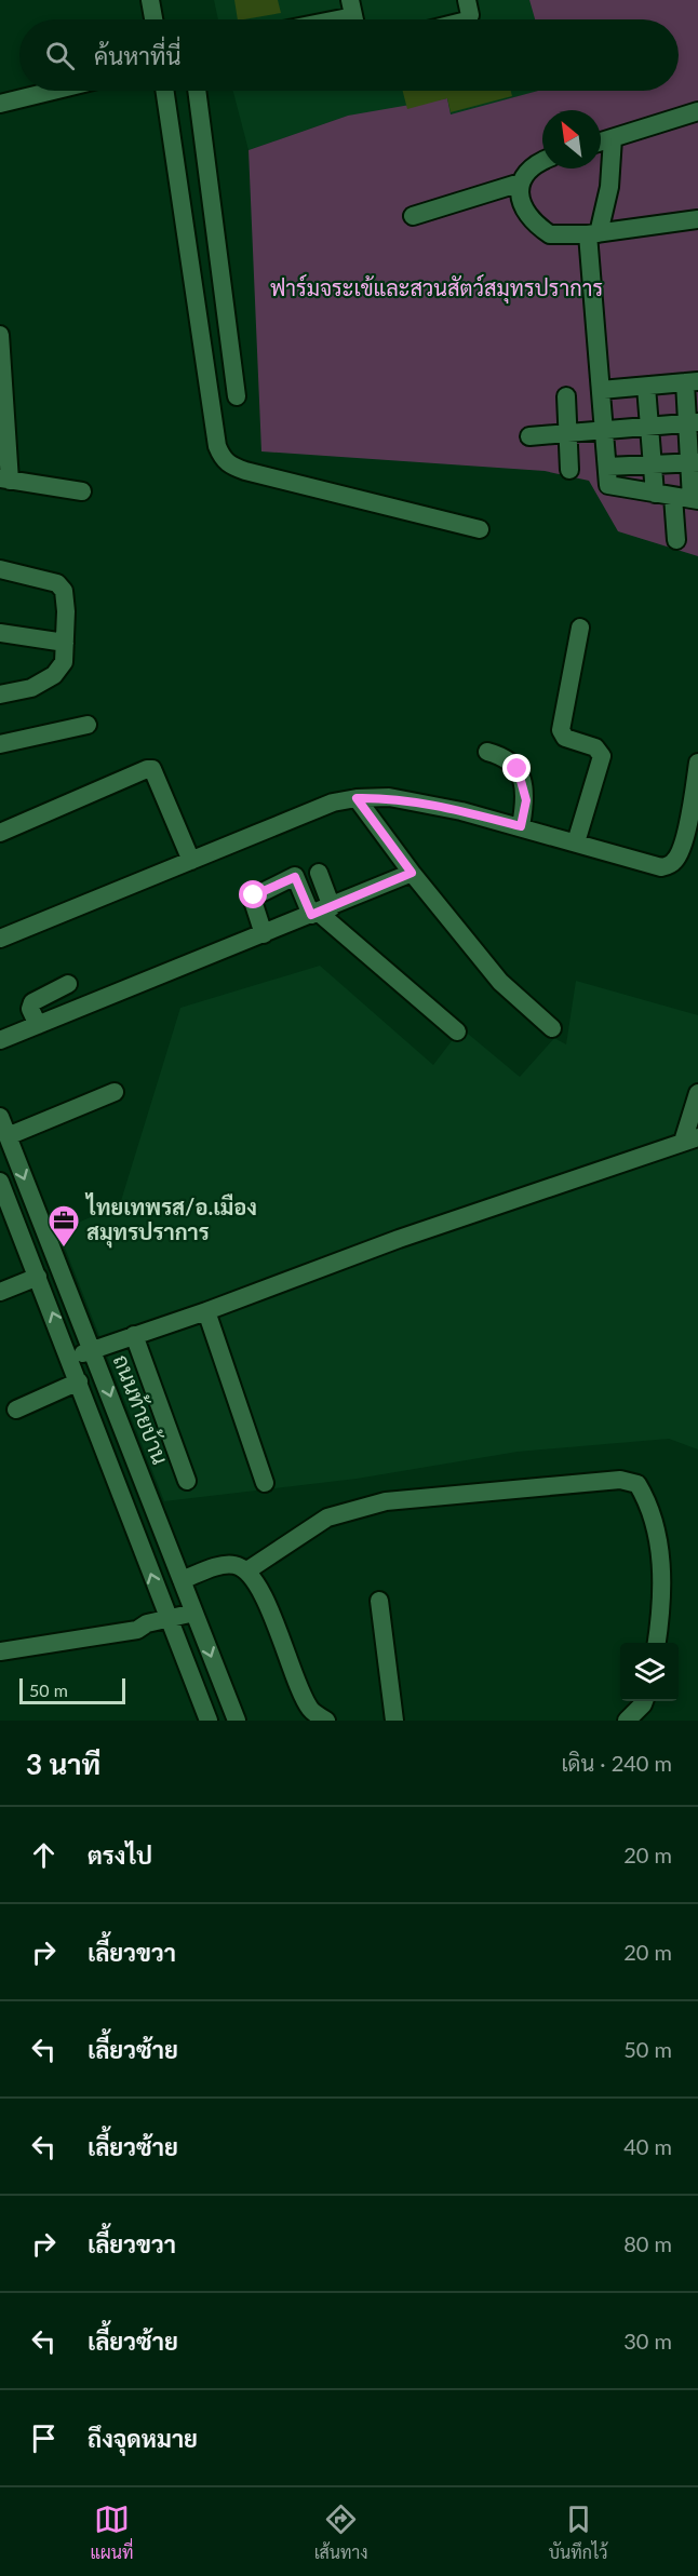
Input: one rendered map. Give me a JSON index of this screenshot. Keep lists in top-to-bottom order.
{
  "streets": {
    "street": ["ถนนท้ายบ้าน"]
  },
  "parks": ["ฟาร์มจระเข้และสวนสัตว์สมุทรปราการ"],
  "places": {
    "office": ["ไทยเทพรส/อ.เมือง สมุทรปราการ"]
  },
  "scale_bar": "50 m",
  "north": "top left",
  "page": {
    "search": "ค้นหาที่นี่",
    "scale": "50 m",
    "heading": ["3 นาที", "เดิน · 240 m"],
    "list": [
      ["ตรงไป", "20 m"],
      ["เลี้ยวขวา", "20 m"],
      ["เลี้ยวซ้าย", "50 m"],
      ["เลี้ยวซ้าย", "40 m"],
      ["เลี้ยวขวา", "80 m"],
      ["เลี้ยวซ้าย", "30 m"],
      "ถึงจุดหมาย"
    ],
    "nav": ["แผนที่", "เส้นทาง", "บันทึกไว้"]
  }
}
